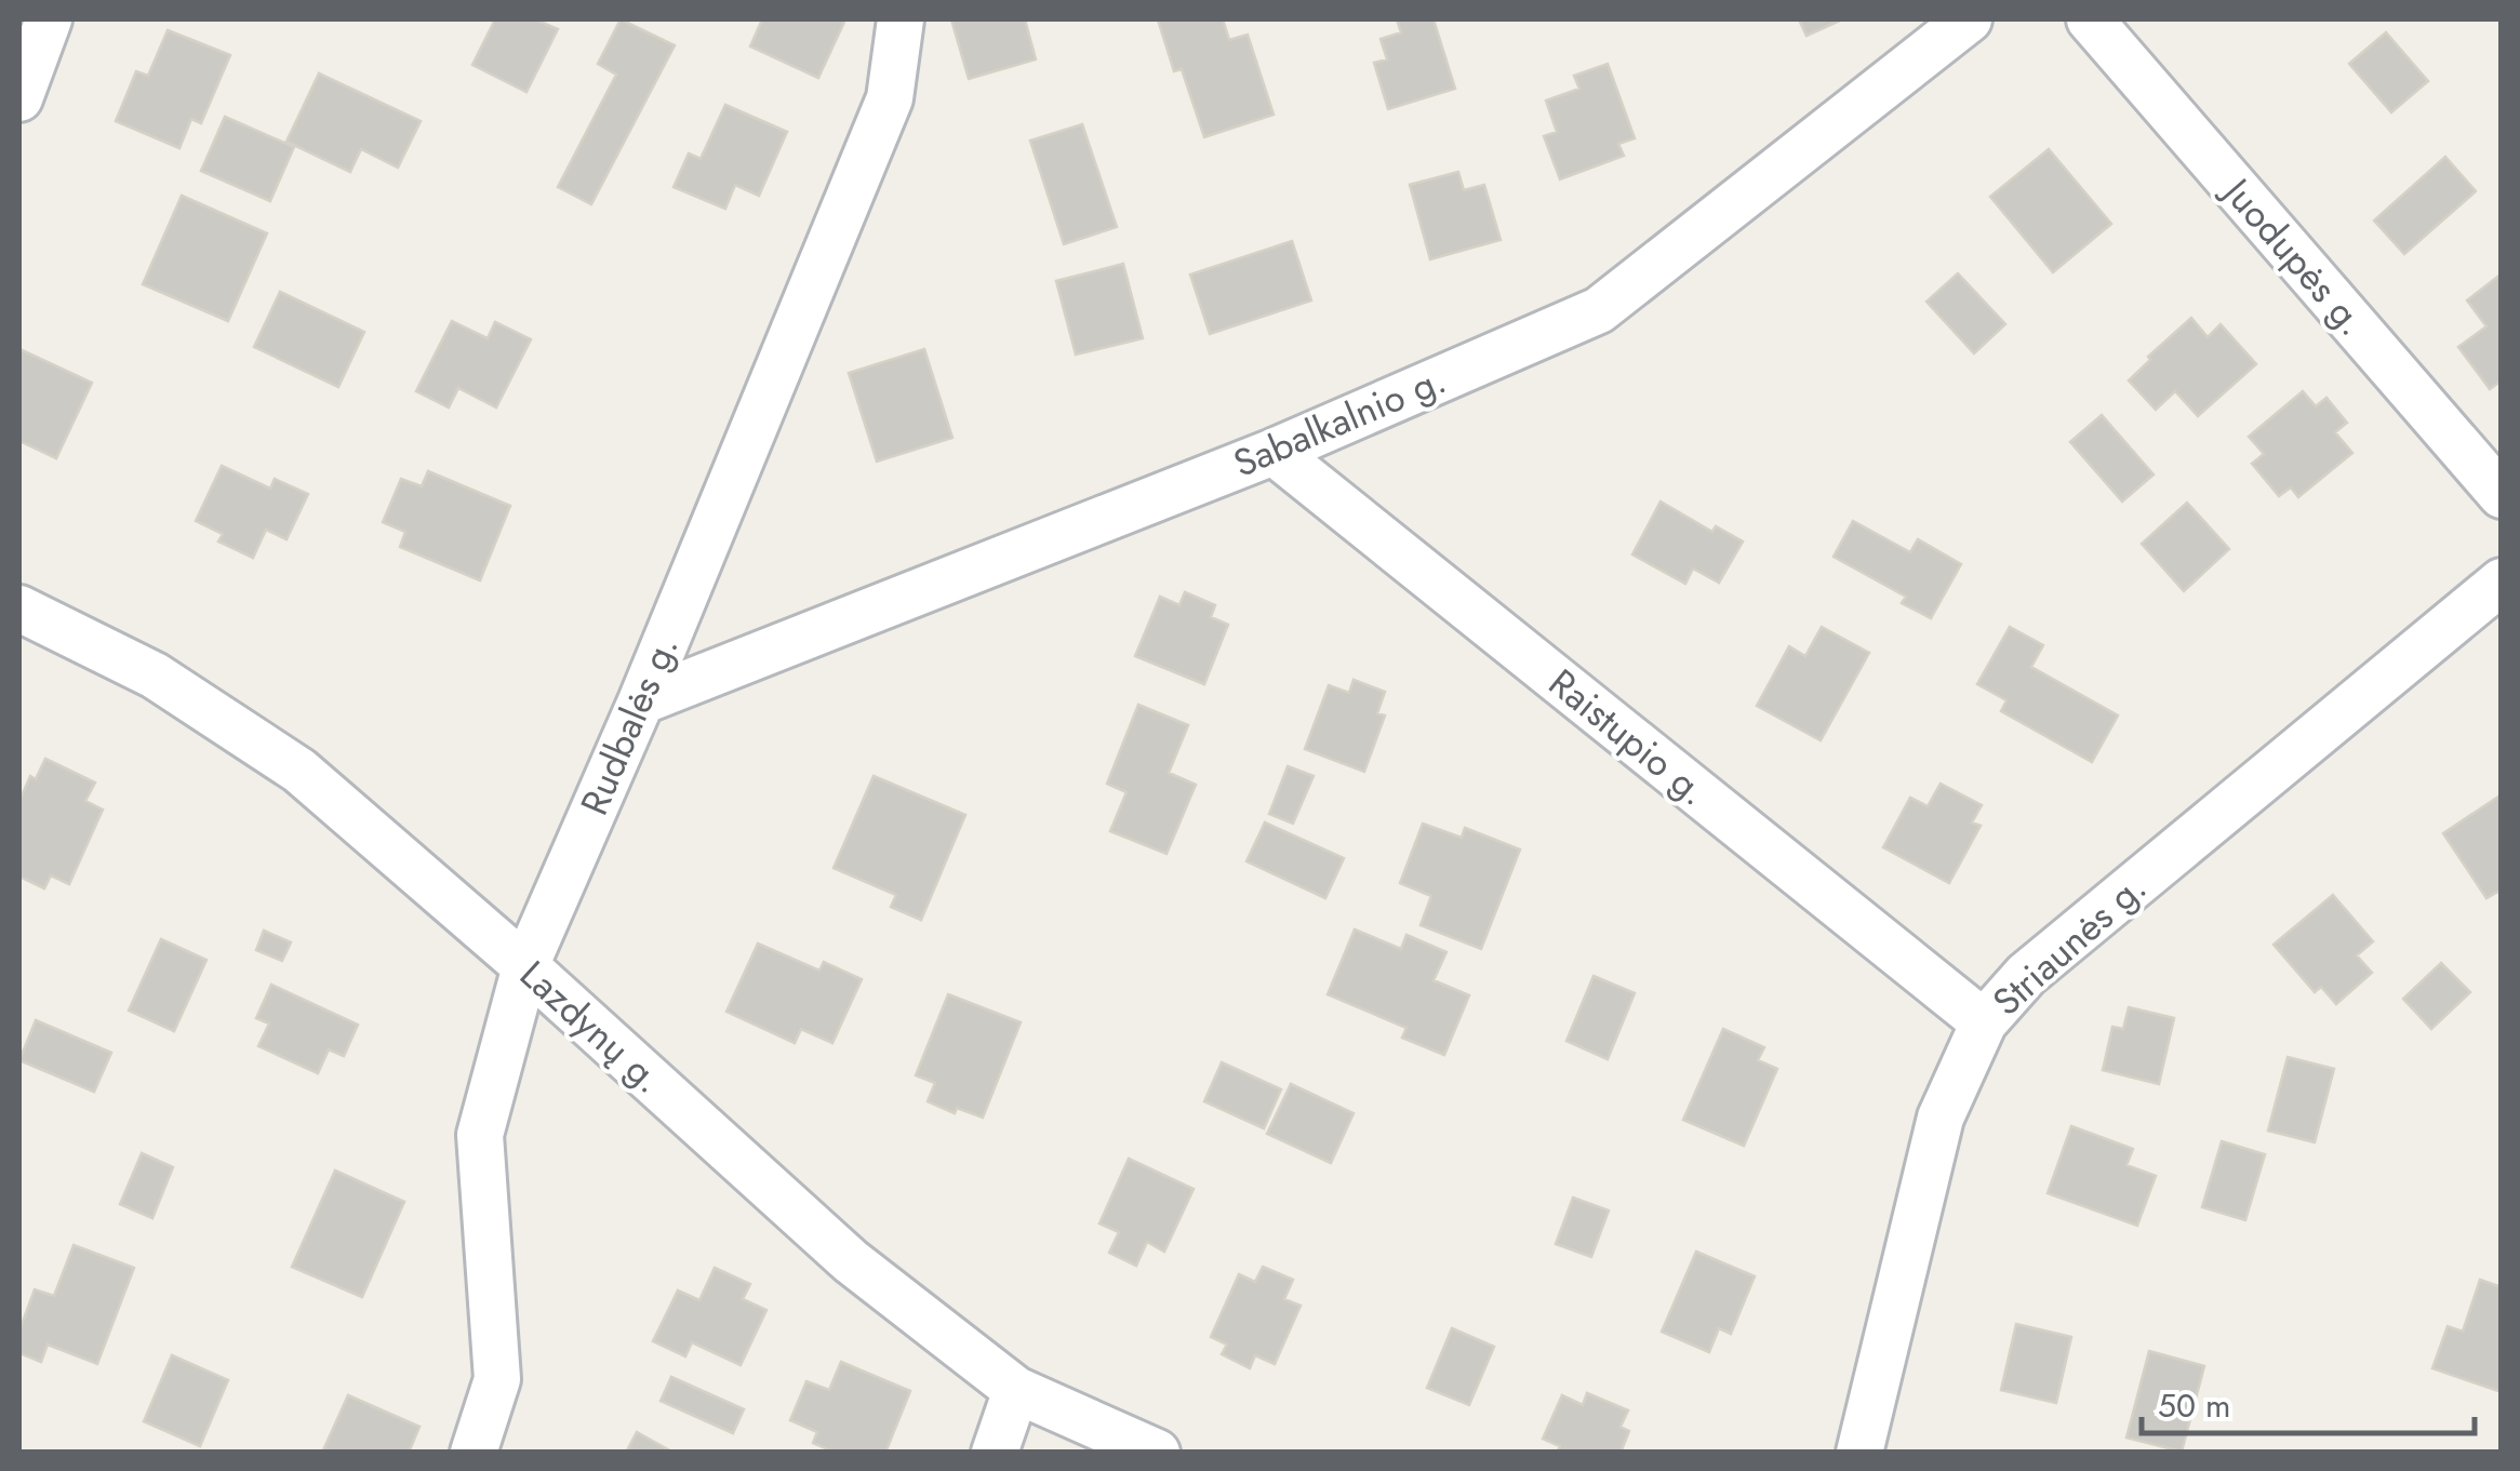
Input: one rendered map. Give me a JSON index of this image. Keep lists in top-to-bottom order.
{
  "streets": {
    "street": [
      "Juodupės g.",
      "Sabalkalnio g.",
      "Rudbalės g.",
      "Raistupio g.",
      "Striaunės g.",
      "Lazdynų g."
    ]
  },
  "crossings": [
    ["Sabalkalnio g.", "Rudbalės g."],
    ["Sabalkalnio g.", "Raistupio g."],
    ["Rudbalės g.", "Lazdynų g."],
    ["Raistupio g.", "Striaunės g."]
  ],
  "scale_bar": "50 m"
}
